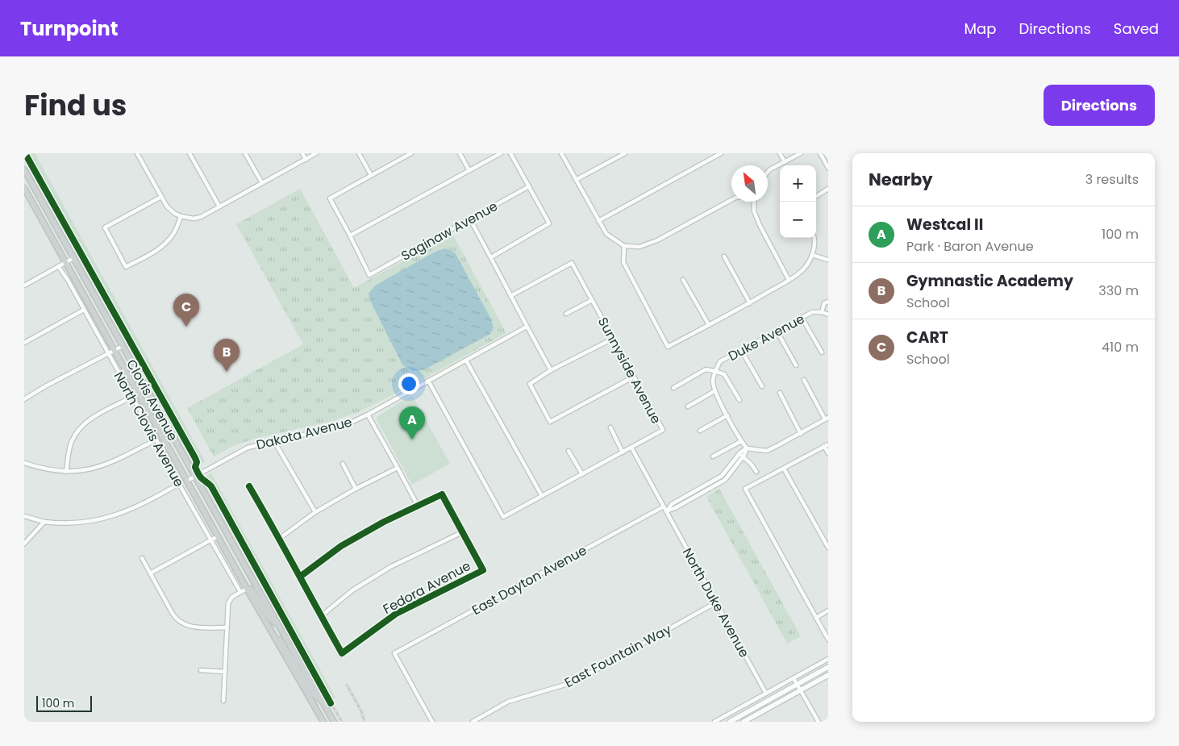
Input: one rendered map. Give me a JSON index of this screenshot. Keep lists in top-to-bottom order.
{
  "streets": {
    "main road": ["Clovis Avenue"],
    "street": [
      "Saginaw Avenue",
      "Duke Avenue",
      "Sunnyside Avenue",
      "North Clovis Avenue",
      "Dakota Avenue",
      "East Dayton Avenue",
      "Fedora Avenue",
      "North Duke Avenue",
      "East Fountain Way"
    ]
  },
  "crossings": [
    ["Clovis Avenue", "Dakota Avenue"],
    ["East Dayton Avenue", "North Duke Avenue"],
    ["North Duke Avenue", "East Fountain Way"]
  ],
  "scale_bar": "100 m",
  "north": "top left",
  "page": {
    "header": "Turnpoint",
    "nav": ["Map", "Directions", "Saved"],
    "title": "Find us",
    "buttons": "Directions",
    "heading": ["Nearby", "3 results"],
    "map_buttons": ["+", "−"],
    "list": [
      {
        "mark": "A",
        "name": "Westcal II",
        "note": "Park · Baron Avenue",
        "value": "100 m"
      },
      {
        "mark": "B",
        "name": "Gymnastic Academy",
        "note": "School",
        "value": "330 m"
      },
      {
        "mark": "C",
        "name": "CART",
        "note": "School",
        "value": "410 m"
      }
    ],
    "pins": ["C", "B", "A"],
    "scale": "100 m"
  }
}
